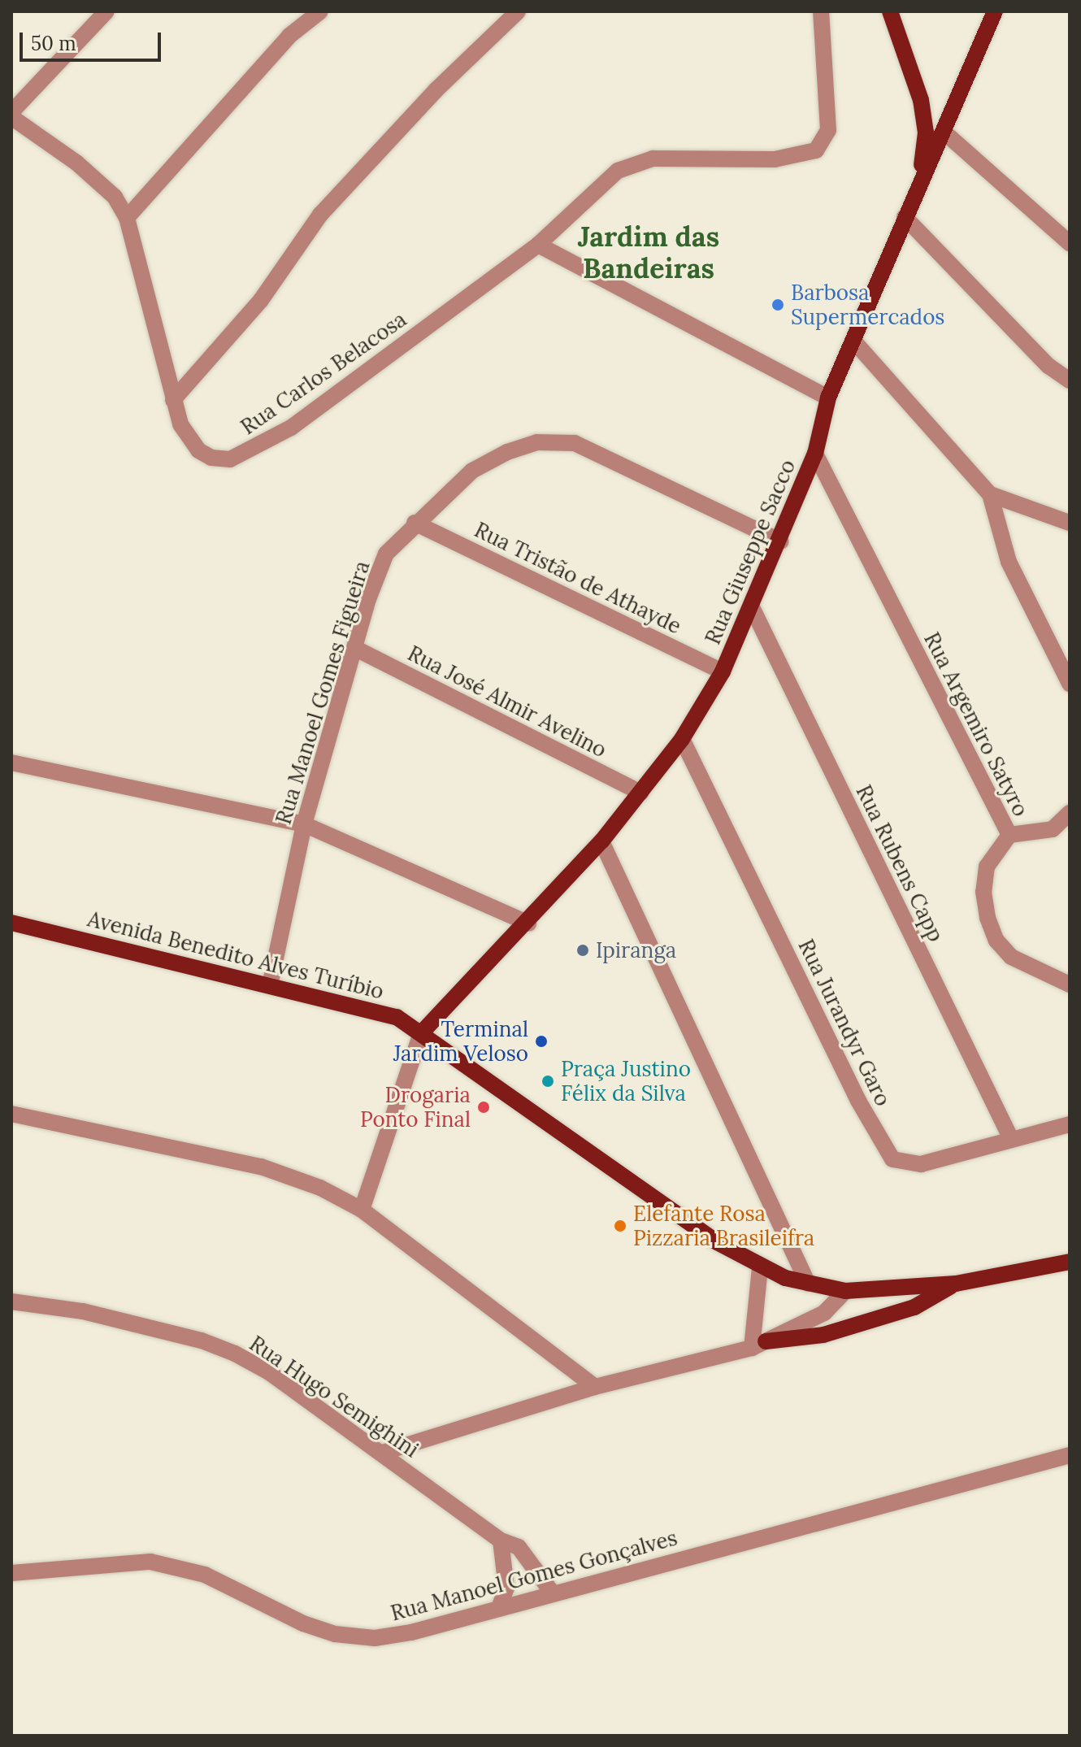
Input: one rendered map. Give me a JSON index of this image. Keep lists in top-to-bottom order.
{
  "streets": {
    "main road": ["Rua Giuseppe Sacco", "Avenida Benedito Alves Turíbio"],
    "street": [
      "Rua Carlos Belacosa",
      "Rua Tristão de Athayde",
      "Rua Manoel Gomes Figueira",
      "Rua José Almir Avelino",
      "Rua Argemiro Satyro",
      "Rua Rubens Capp",
      "Rua Jurandyr Garo",
      "Rua Hugo Semighini",
      "Rua Manoel Gomes Gonçalves"
    ]
  },
  "crossings": [
    ["Rua Giuseppe Sacco", "Rua Tristão de Athayde"],
    ["Rua Giuseppe Sacco", "Rua Manoel Gomes Figueira"],
    ["Rua Giuseppe Sacco", "Rua José Almir Avelino"],
    ["Rua Giuseppe Sacco", "Rua Argemiro Satyro"],
    ["Rua Giuseppe Sacco", "Rua Rubens Capp"],
    ["Rua Giuseppe Sacco", "Avenida Benedito Alves Turíbio"],
    ["Rua Giuseppe Sacco", "Rua Jurandyr Garo"],
    ["Rua Tristão de Athayde", "Rua Manoel Gomes Figueira"],
    ["Rua Manoel Gomes Figueira", "Rua José Almir Avelino"],
    ["Rua Manoel Gomes Figueira", "Avenida Benedito Alves Turíbio"],
    ["Rua Rubens Capp", "Rua Jurandyr Garo"],
    ["Rua Hugo Semighini", "Rua Manoel Gomes Gonçalves"]
  ],
  "districts": ["Jardim das Bandeiras"],
  "places": [
    "Barbosa Supermercados",
    "Ipiranga",
    "Terminal Jardim Veloso",
    "Praça Justino Félix da Silva",
    "Drogaria Ponto Final",
    "Elefante Rosa Pizzaria Brasileifra"
  ],
  "scale_bar": "50 m"
}
